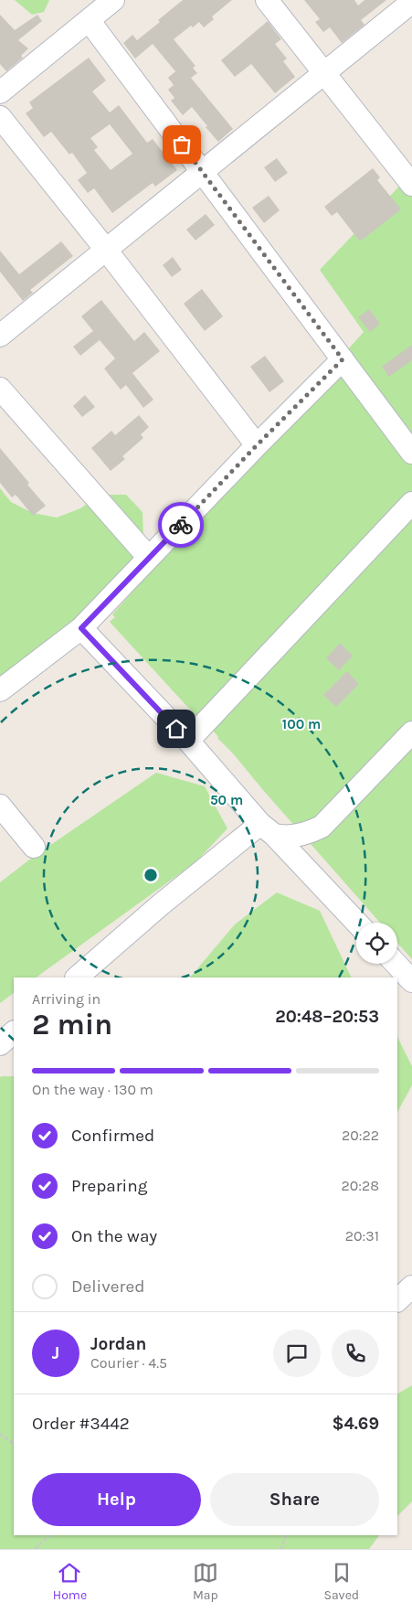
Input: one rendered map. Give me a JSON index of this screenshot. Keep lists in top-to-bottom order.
{
  "page": {
    "heading": ["2 min", "Arriving in", "20:48–20:53"],
    "panel": [
      "Jordan",
      "Courier · 4.5",
      "Order #3442",
      "$4.69"
    ],
    "bar": "On the way · 130 m",
    "list": [
      ["Confirmed", "20:22"],
      ["Preparing", "20:28"],
      ["On the way", "20:31"],
      "Delivered"
    ],
    "round": "J",
    "buttons": ["Help", "Share"],
    "tabs": ["Home", "Map", "Saved"]
  },
  "rings": ["100 m", "50 m"]
}
